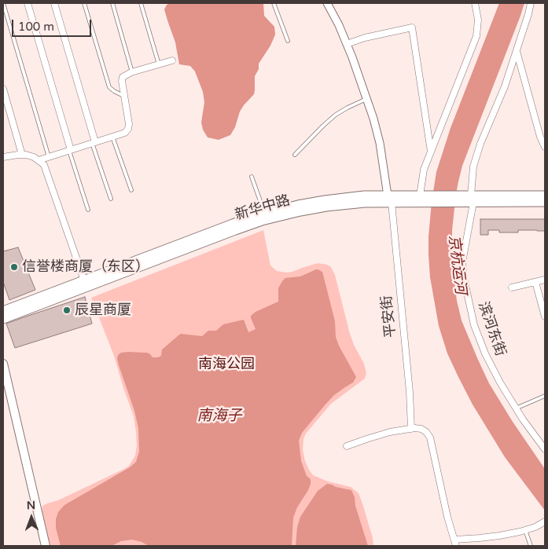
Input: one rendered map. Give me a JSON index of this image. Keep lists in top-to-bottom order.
{
  "streets": {
    "main road": ["新华中路"],
    "street": ["平安街", "滨河东街"]
  },
  "crossings": [
    ["新华中路", "平安街"],
    ["新华中路", "滨河东街"]
  ],
  "water": ["京杭运河", "南海子"],
  "parks": ["南海公园"],
  "places": ["信誉楼商厦（东区）", "辰星商厦"],
  "scale_bar": "100 m",
  "north": "top"
}
